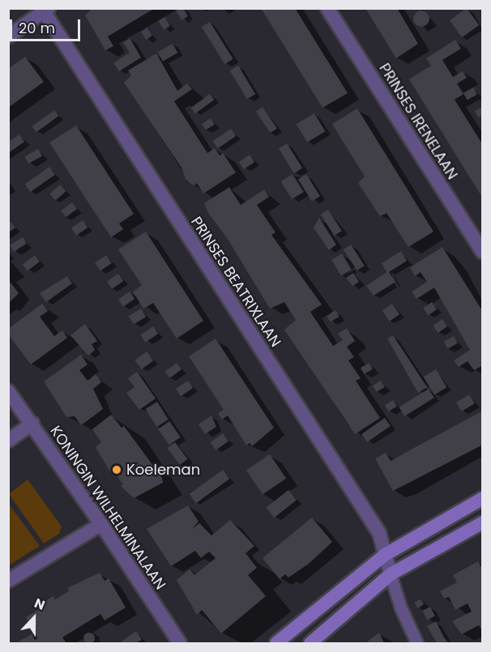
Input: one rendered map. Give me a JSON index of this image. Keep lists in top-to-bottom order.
{
  "streets": {
    "street": ["PRINSES IRENELAAN", "PRINSES BEATRIXLAAN", "KONINGIN WILHELMINALAAN"]
  },
  "places": ["Koeleman"],
  "scale_bar": "20 m",
  "north": "top"
}
